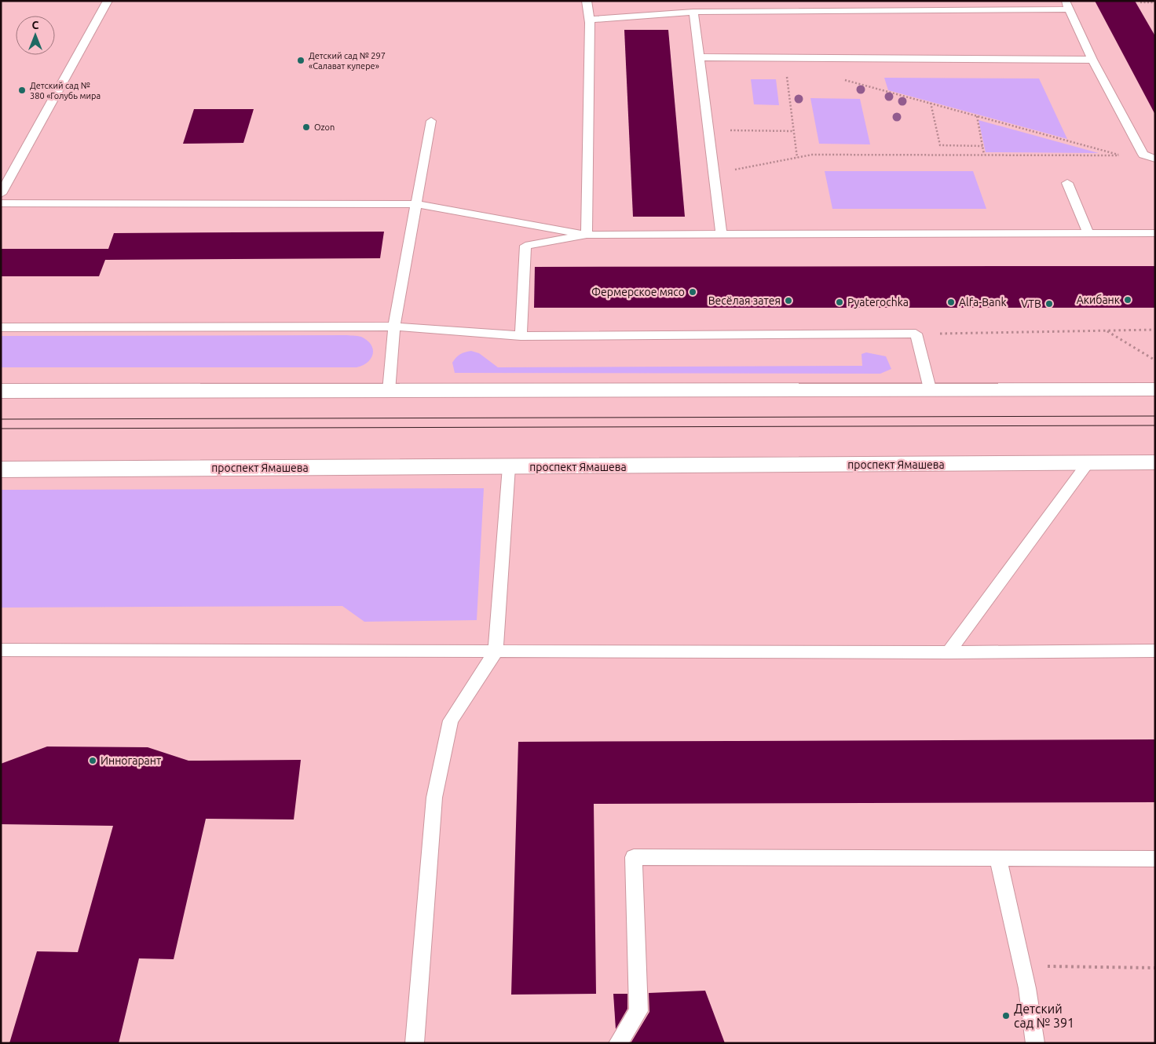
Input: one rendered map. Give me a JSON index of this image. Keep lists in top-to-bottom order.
{
  "streets": {
    "main road": ["проспект Ямашева"]
  },
  "places": [
    "Детский сад № 297 «Салават купере»",
    "Детский сад № 380 «Голубь мира",
    "Ozon",
    "Фермерское мясо",
    "Акибанк",
    "Весёлая затея",
    "Pyaterochka",
    "Alfa-Bank",
    "VTB",
    "Инногарант",
    "Детский сад № 391"
  ],
  "north": "top"
}
